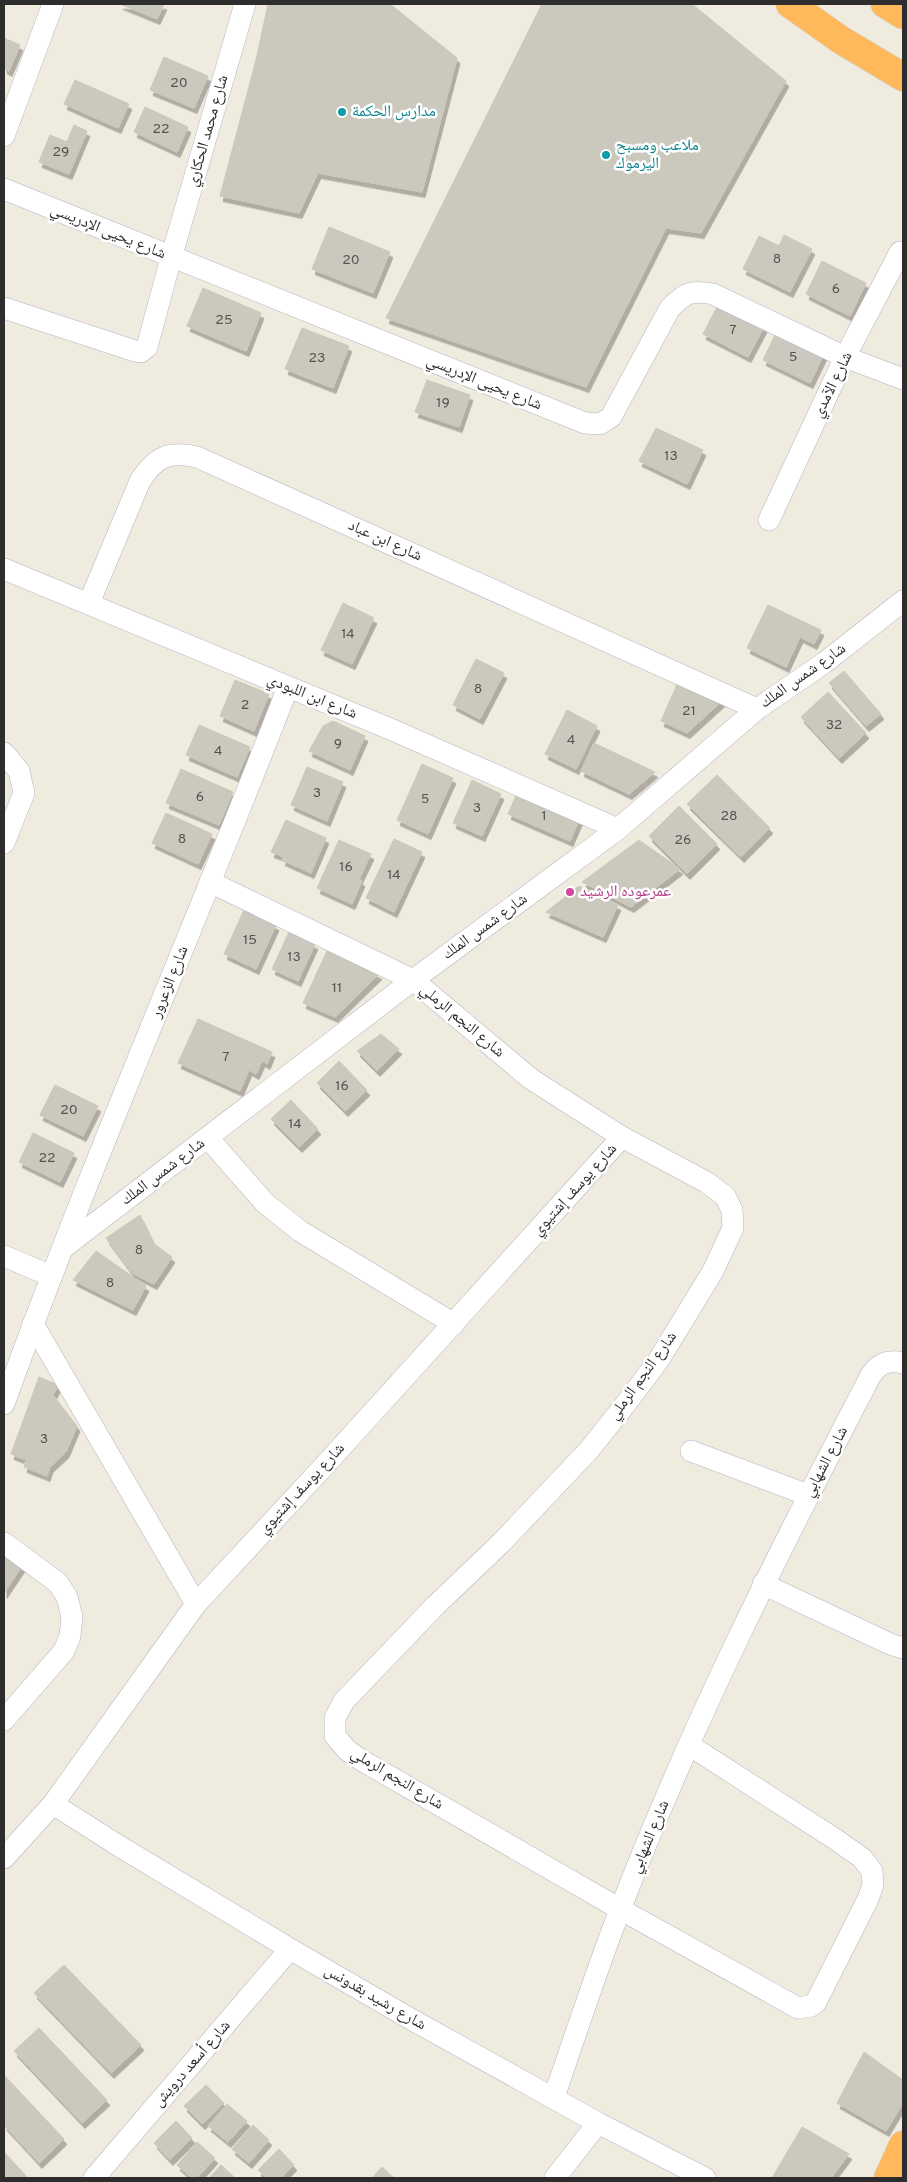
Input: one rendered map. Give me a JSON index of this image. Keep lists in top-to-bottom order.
{
  "streets": {
    "street": [
      "شارع محمد الحكاري",
      "شارع يحيى الإدريسي",
      "شارع الآمدي",
      "شارع ابن عباد",
      "شارع شمس الملك",
      "شارع ابن اللبودي",
      "شارع الزعرور",
      "شارع النجم الرملي",
      "شارع يوسف إشتيوي",
      "شارع الشهابي",
      "شارع رشيد بقدونس",
      "شارع أسعد درويش"
    ]
  },
  "crossings": [
    ["شارع محمد الحكاري", "شارع يحيى الإدريسي"],
    ["شارع يحيى الإدريسي", "شارع الآمدي"],
    ["شارع ابن عباد", "شارع شمس الملك"],
    ["شارع ابن عباد", "شارع ابن اللبودي"],
    ["شارع شمس الملك", "شارع ابن اللبودي"],
    ["شارع شمس الملك", "شارع الزعرور"],
    ["شارع شمس الملك", "شارع النجم الرملي"],
    ["شارع ابن اللبودي", "شارع الزعرور"],
    ["شارع الزعرور", "شارع النجم الرملي"],
    ["شارع النجم الرملي", "شارع يوسف إشتيوي"],
    ["شارع النجم الرملي", "شارع الشهابي"],
    ["شارع يوسف إشتيوي", "شارع رشيد بقدونس"],
    ["شارع الشهابي", "شارع رشيد بقدونس"],
    ["شارع رشيد بقدونس", "شارع أسعد درويش"]
  ],
  "places": ["مدارس الحكمة", "ملاعب ومسبح اليرموك", "عمرعوده الرشيد"],
  "house_numbers": [
    "20",
    "22",
    "29",
    "8",
    "20",
    "6",
    "25",
    "7",
    "5",
    "23",
    "19",
    "13",
    "14",
    "8",
    "2",
    "21",
    "32",
    "4",
    "9",
    "4",
    "3",
    "6",
    "5",
    "3",
    "1",
    "28",
    "8",
    "26",
    "16",
    "14",
    "15",
    "13",
    "11",
    "7",
    "16",
    "20",
    "14",
    "22",
    "8",
    "8",
    "3"
  ]
}
